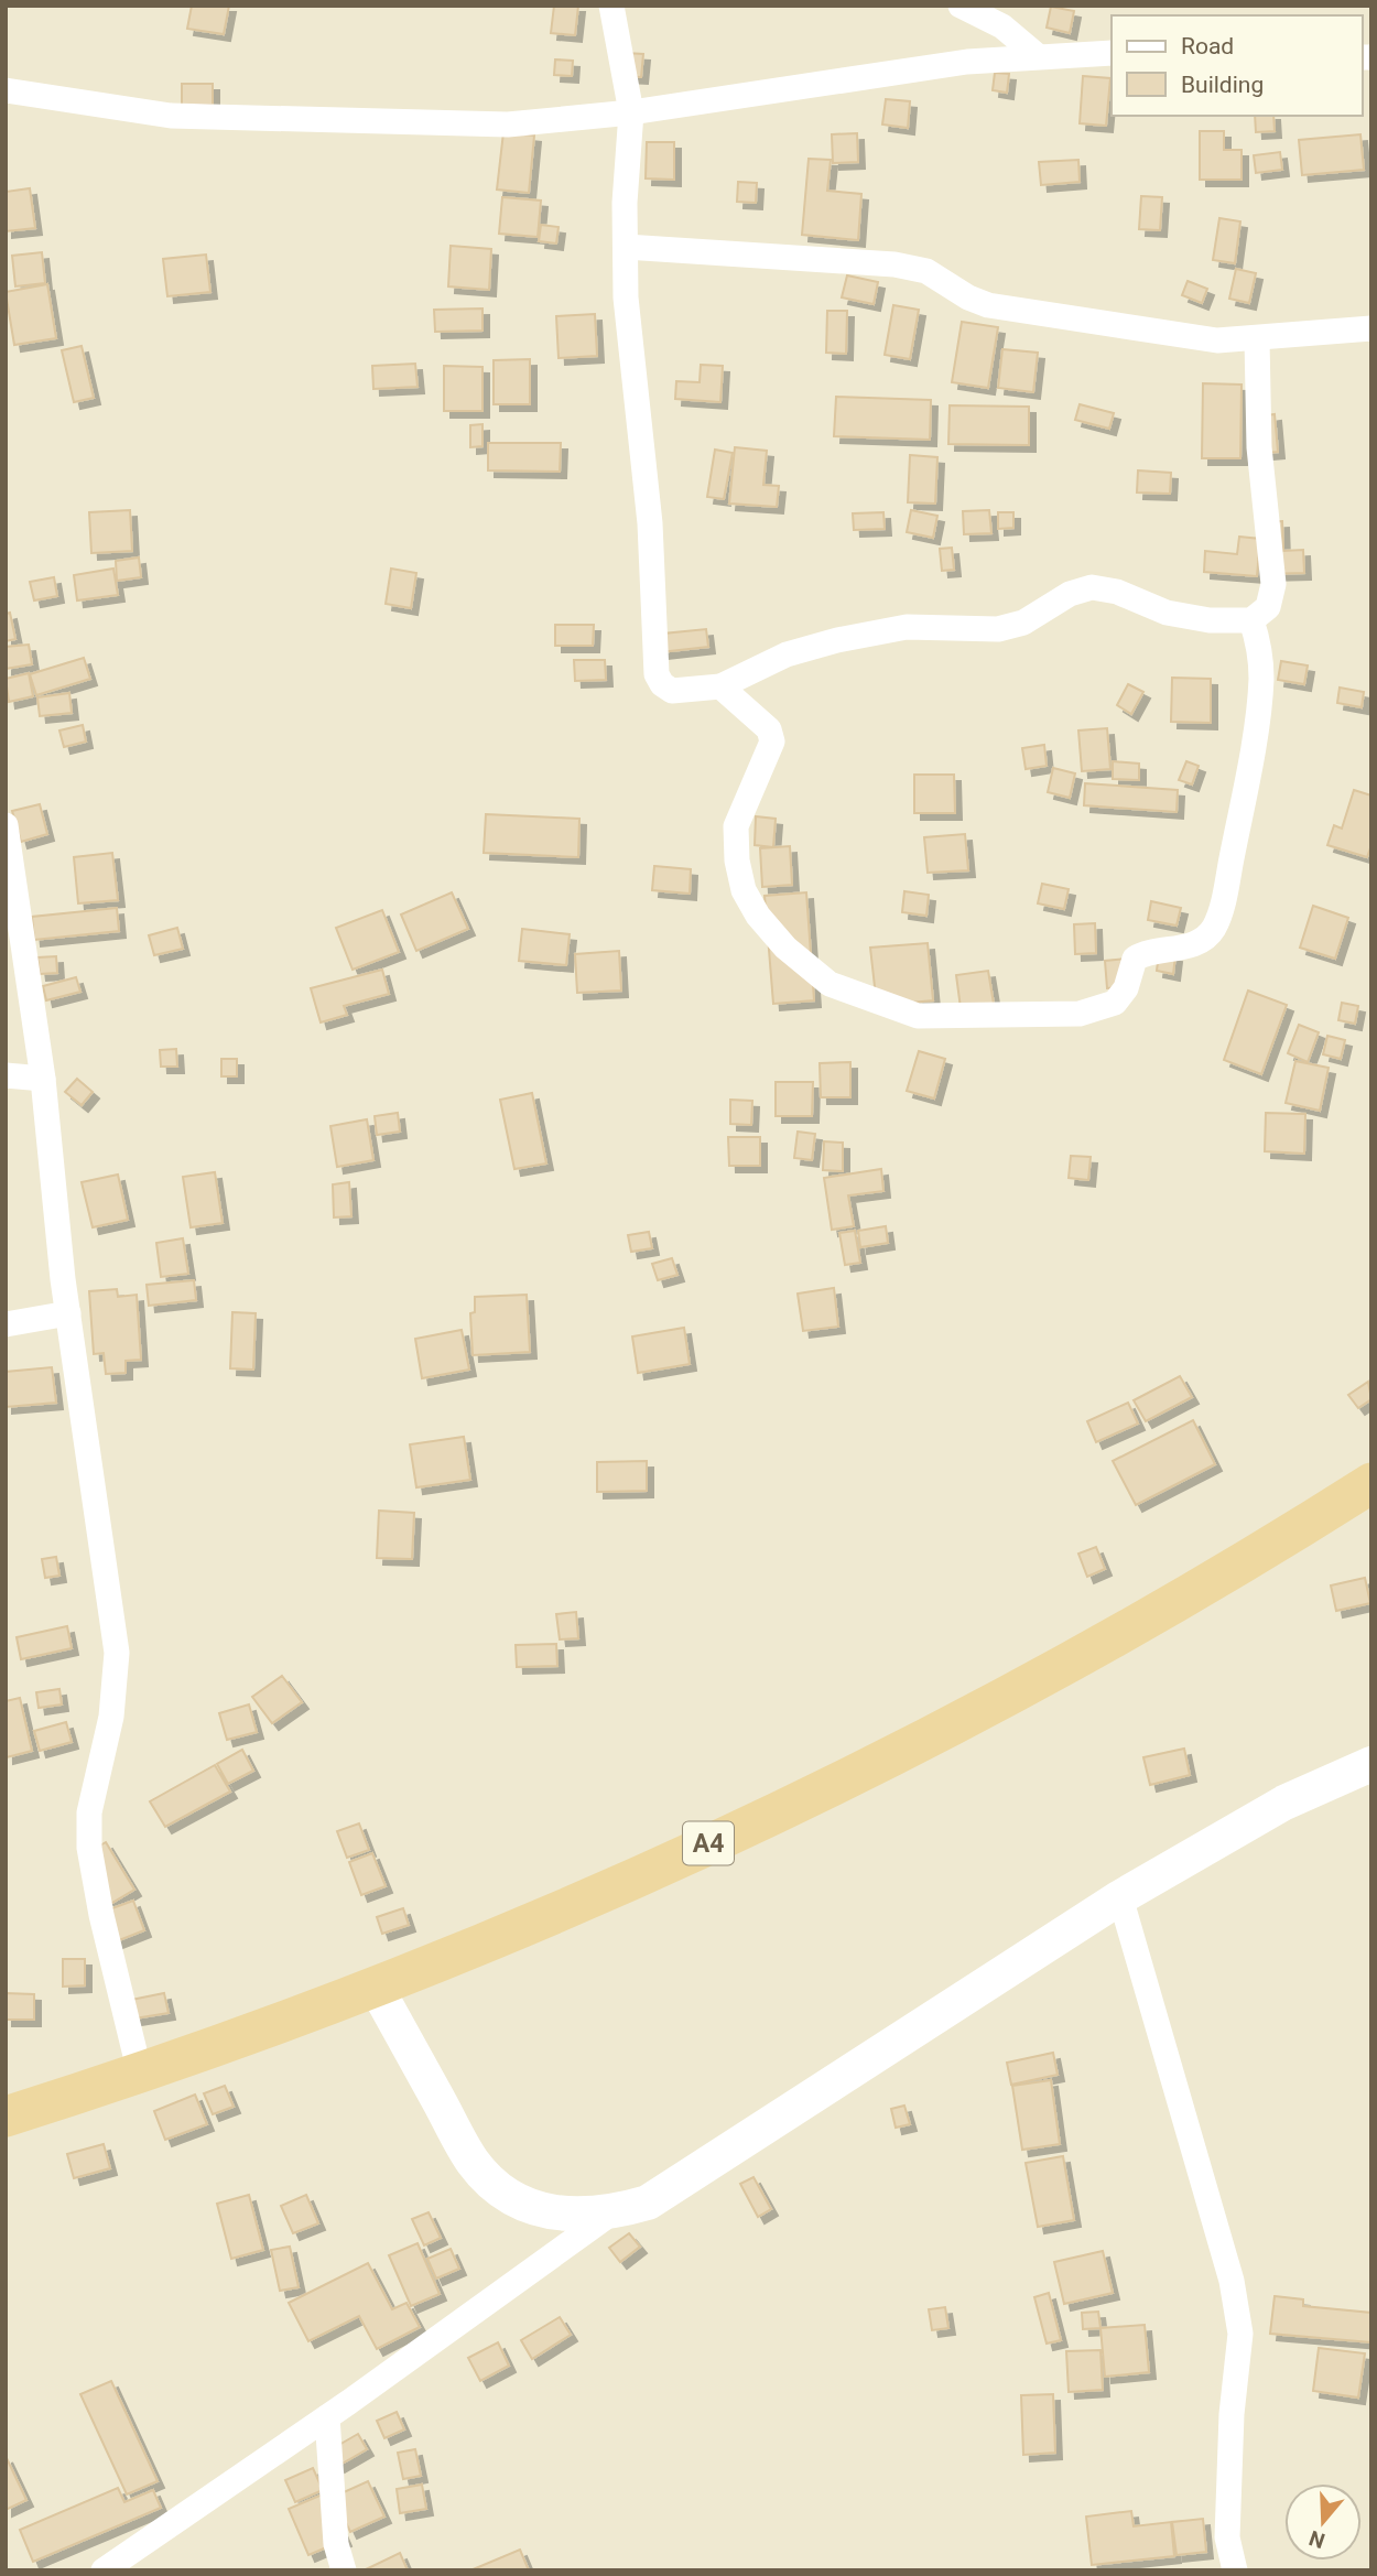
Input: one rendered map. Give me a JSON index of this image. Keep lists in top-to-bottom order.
{
  "streets": {
    "highway": ["A4"]
  },
  "legend": ["Road", "Building"],
  "north": "bottom"
}
